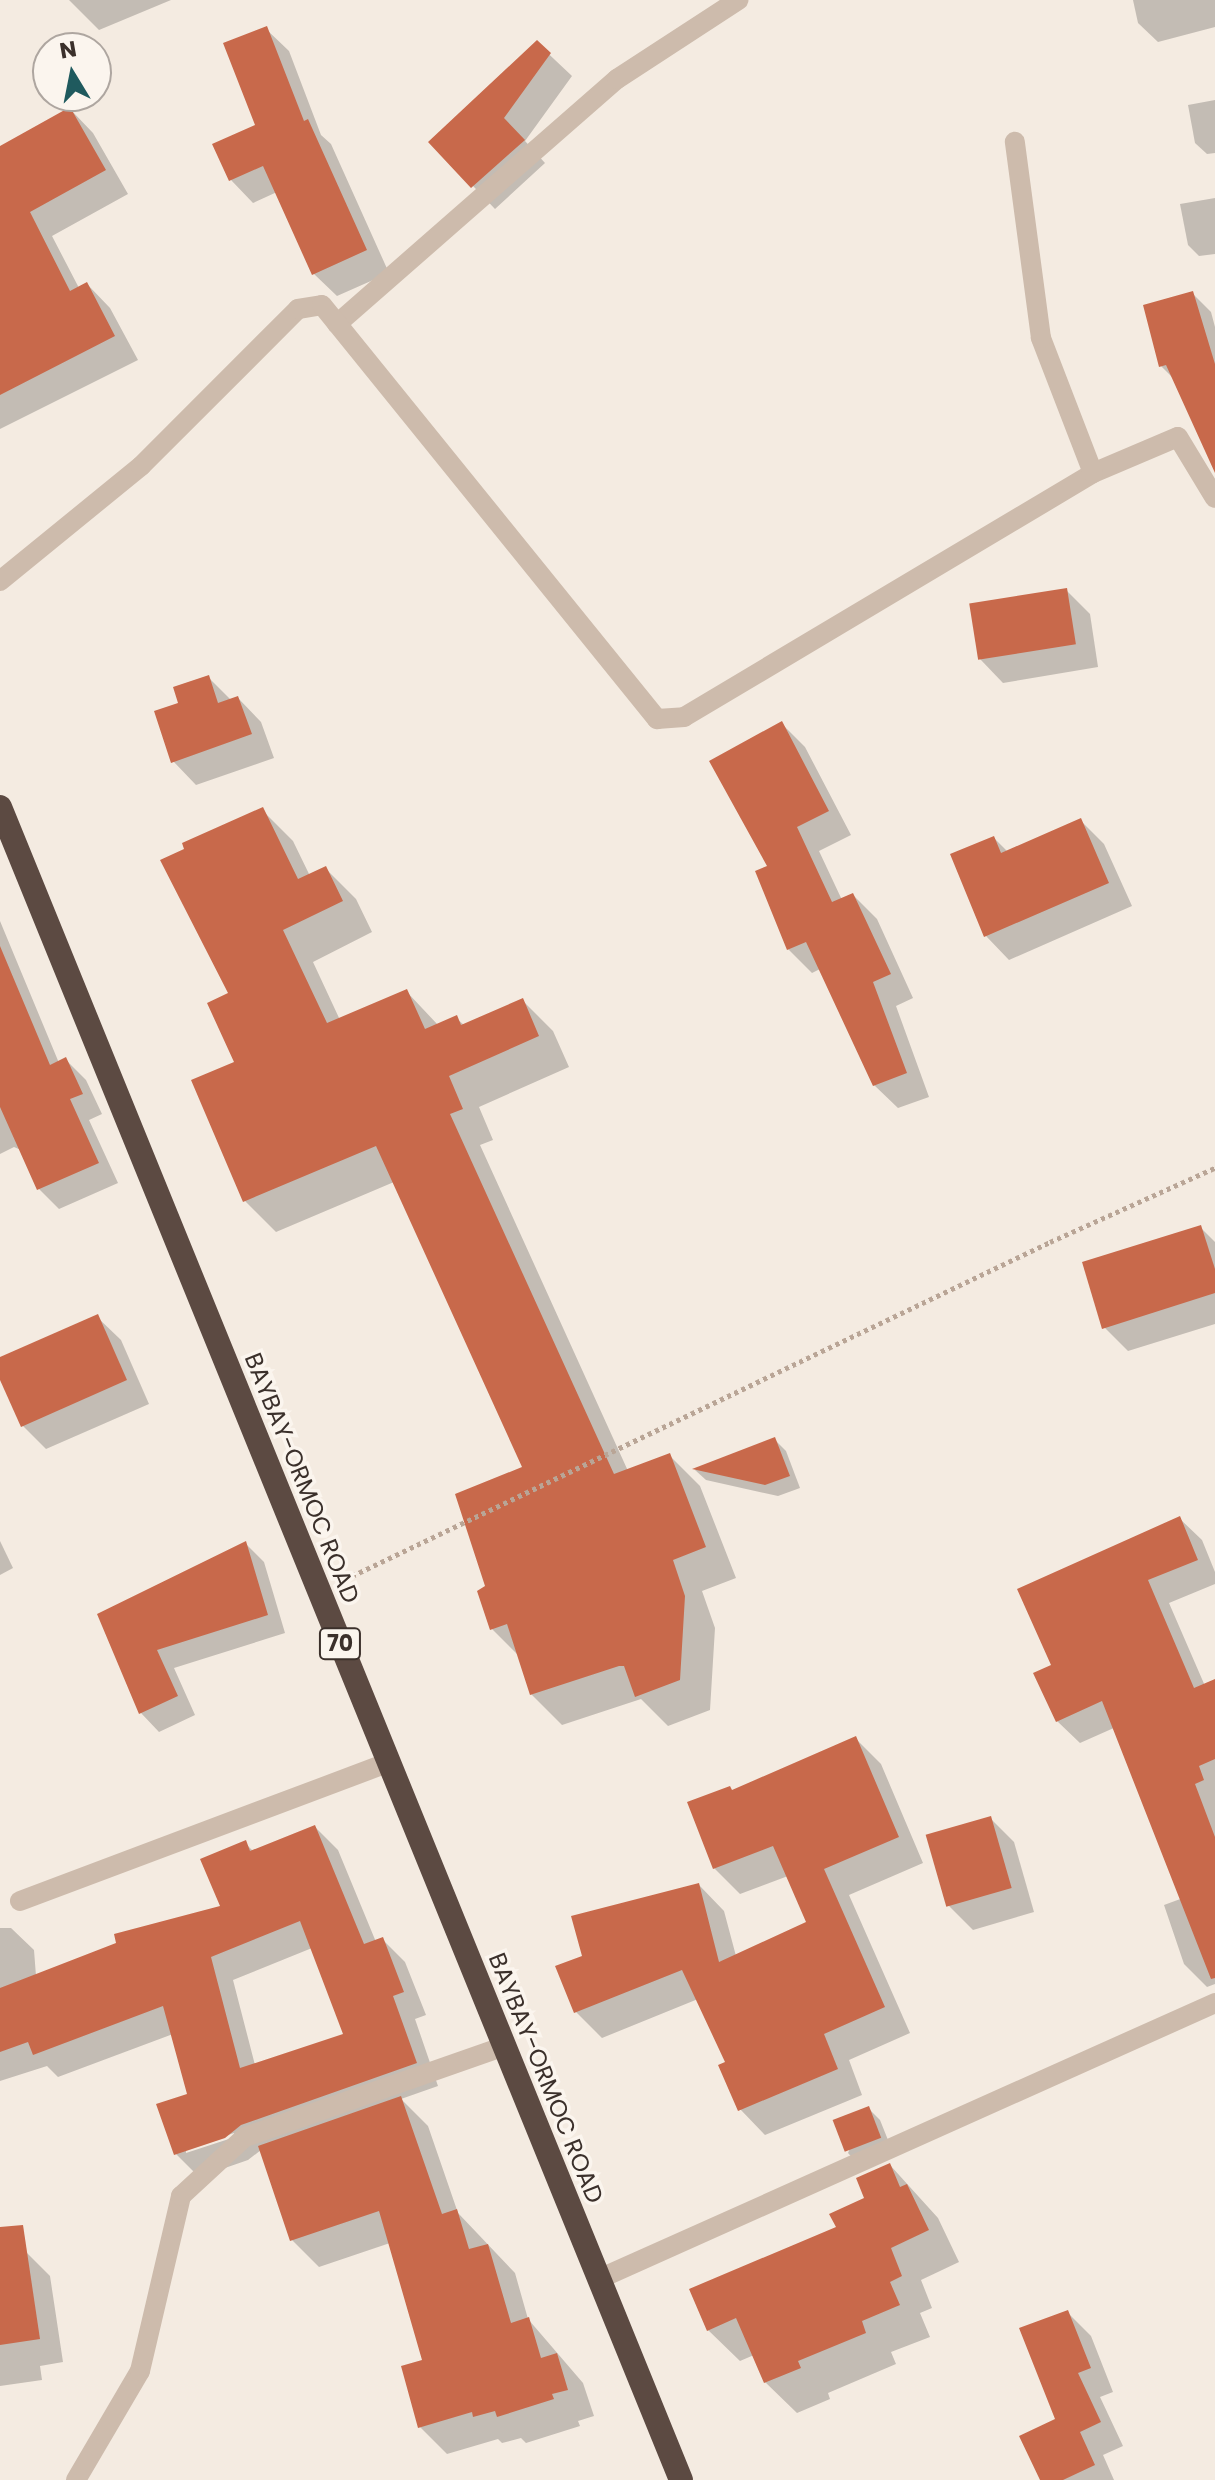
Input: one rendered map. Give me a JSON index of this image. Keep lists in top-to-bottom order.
{
  "streets": {
    "highway": ["BAYBAY-ORMOC ROAD", "70"]
  },
  "north": "top"
}
